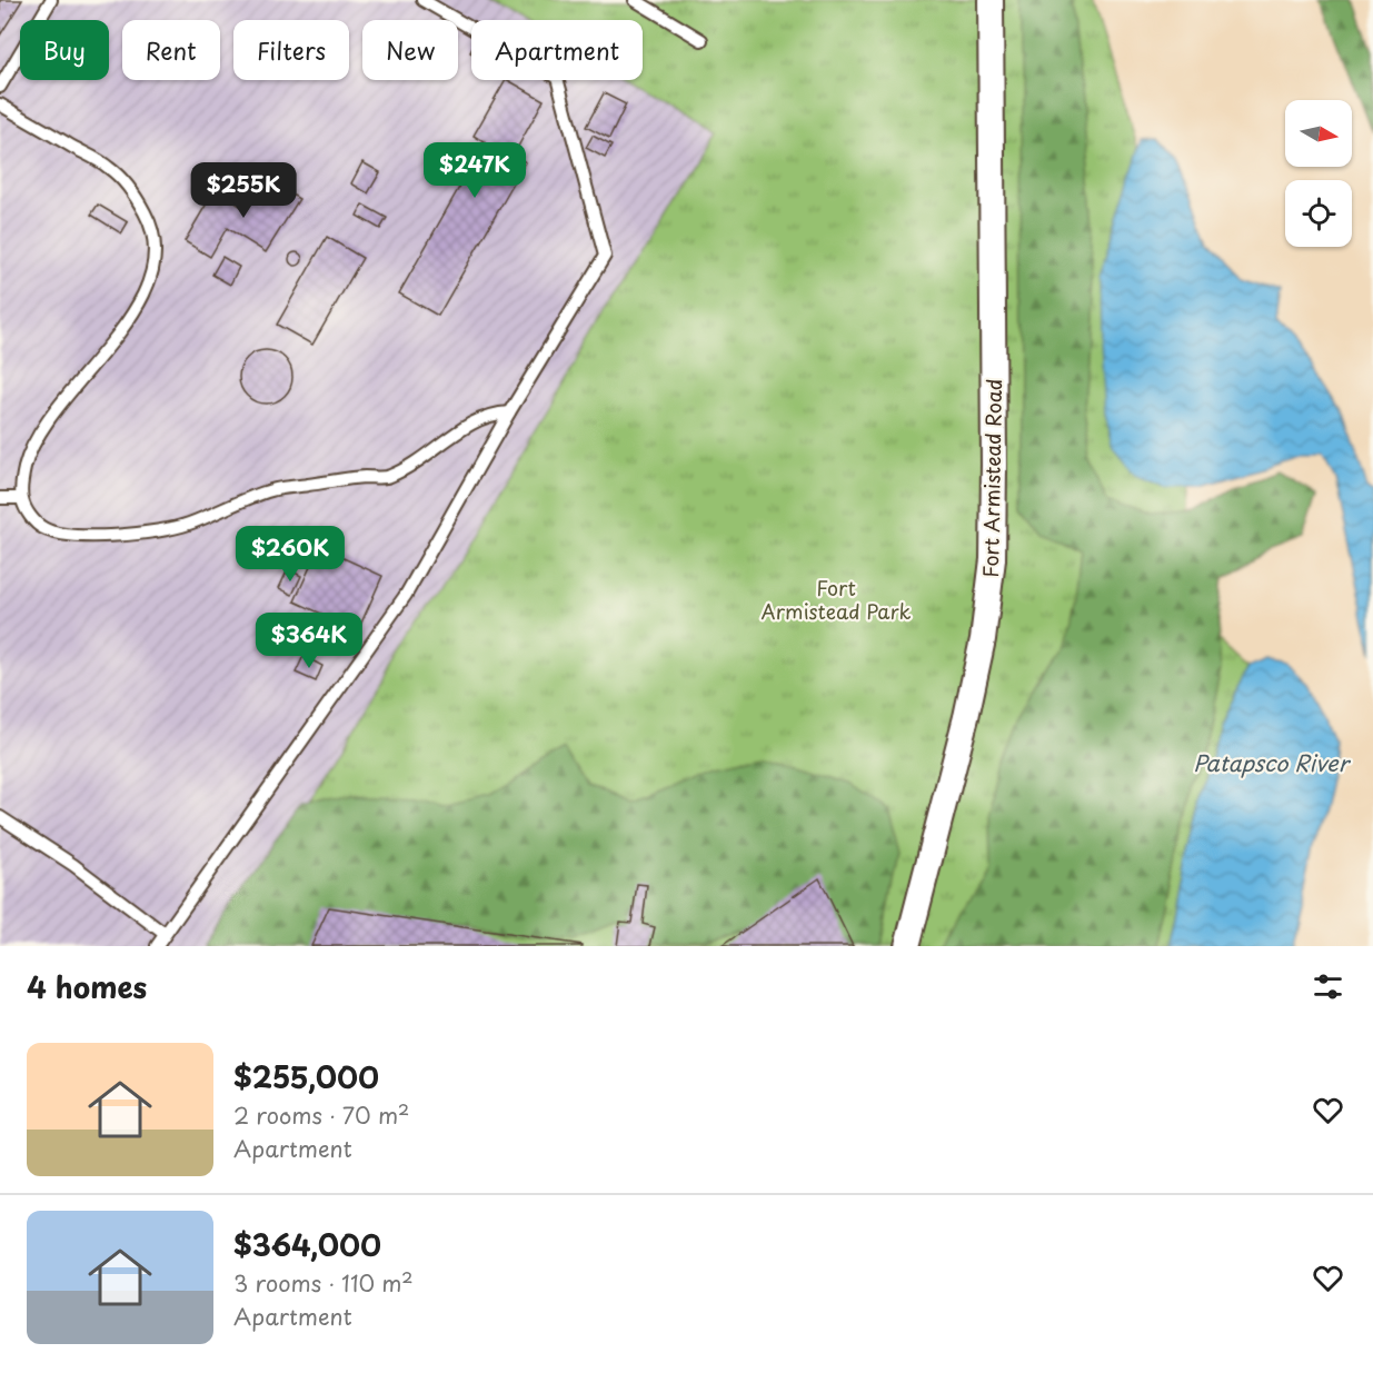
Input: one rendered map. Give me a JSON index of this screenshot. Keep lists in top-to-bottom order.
{
  "streets": {
    "street": ["Fort Armistead Road"]
  },
  "water": ["Patapsco River"],
  "parks": ["Fort Armistead Park"],
  "north": "right",
  "page": {
    "chip": [
      "Buy",
      "Rent",
      "Filters",
      "New",
      "Apartment"
    ],
    "price": [
      "$247K",
      "$255K",
      "$260K",
      "$364K"
    ],
    "heading": "4 homes",
    "list": [
      {
        "name": "$255,000",
        "note": "2 rooms · 70 m² · Apartment"
      },
      {
        "name": "$364,000",
        "note": "3 rooms · 110 m² · Apartment"
      }
    ]
  }
}
